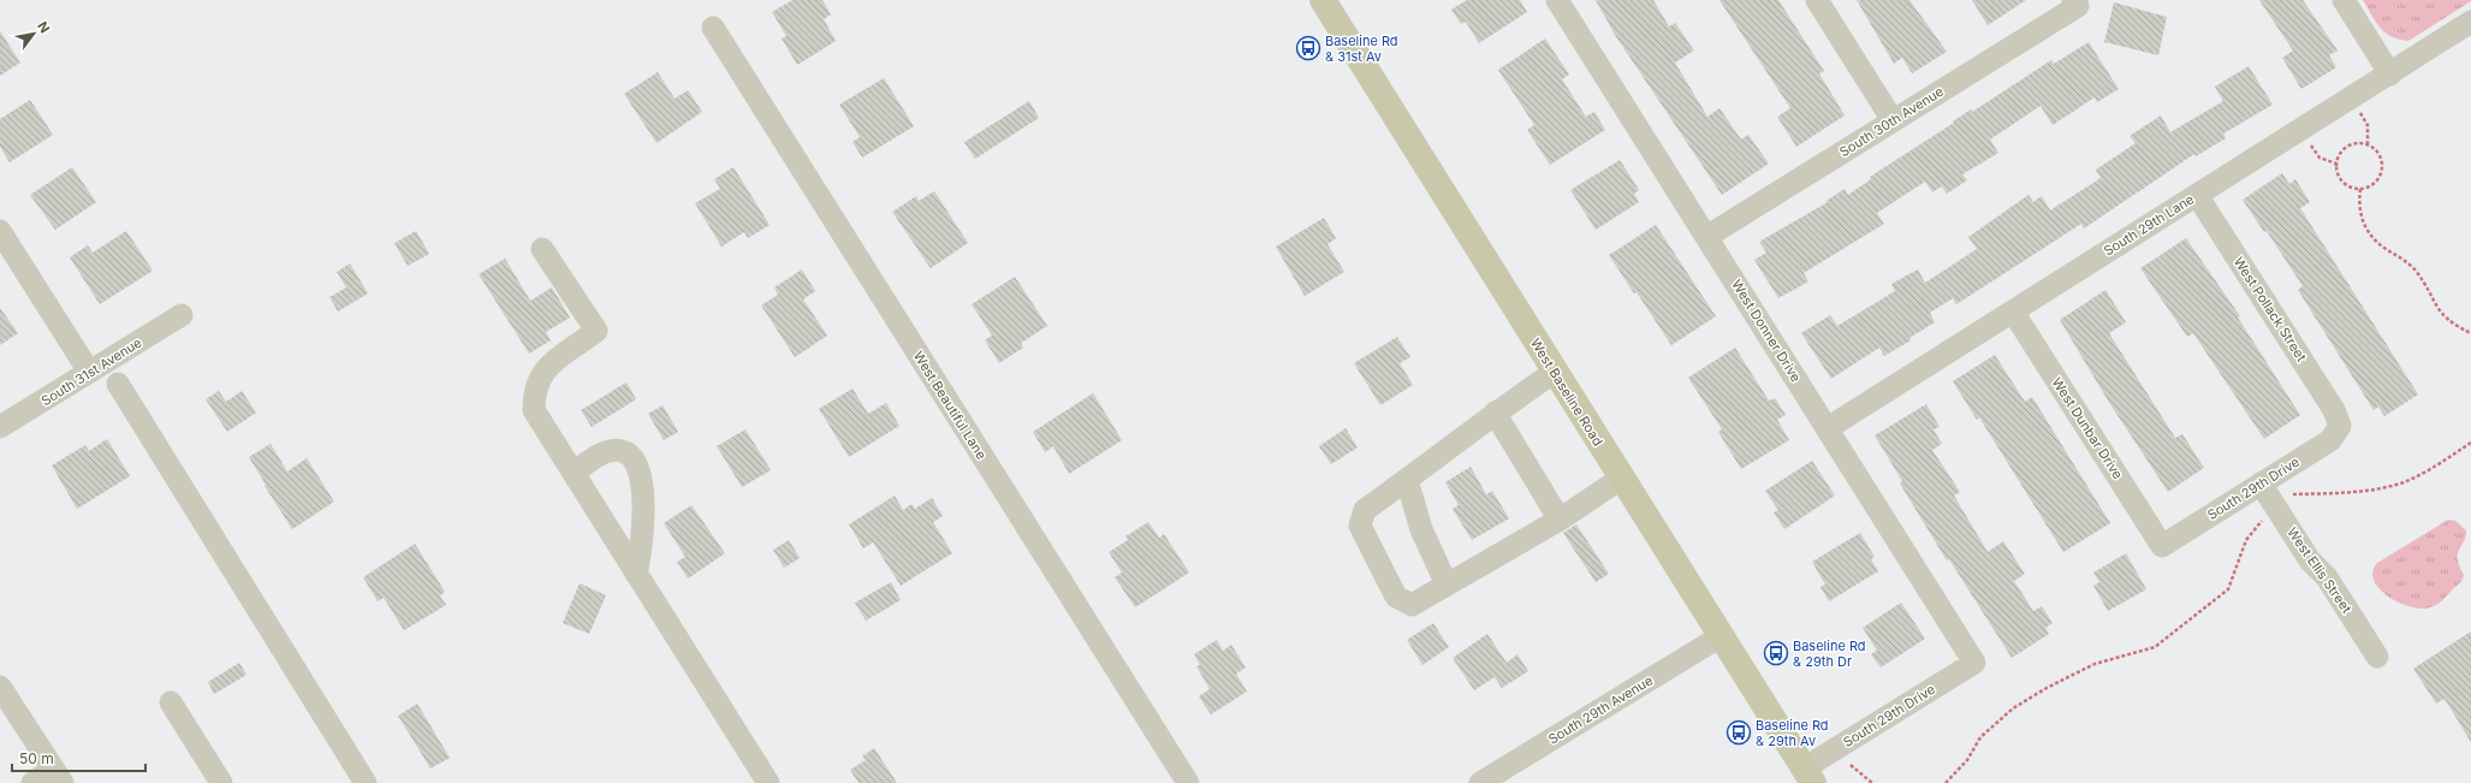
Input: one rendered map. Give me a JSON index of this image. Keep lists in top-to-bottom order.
{
  "streets": {
    "main road": ["West Baseline Road"],
    "street": [
      "South 30th Avenue",
      "South 29th Lane",
      "West Pollack Street",
      "West Donner Drive",
      "South 31st Avenue",
      "West Beautiful Lane",
      "West Dunbar Drive",
      "South 29th Drive",
      "West Ellis Street",
      "South 29th Avenue"
    ]
  },
  "crossings": [
    ["South 30th Avenue", "West Donner Drive"],
    ["South 29th Lane", "West Pollack Street"],
    ["South 29th Lane", "West Donner Drive"],
    ["South 29th Lane", "West Dunbar Drive"],
    ["West Pollack Street", "South 29th Drive"],
    ["West Donner Drive", "South 29th Drive"],
    ["West Baseline Road", "South 29th Drive"],
    ["West Baseline Road", "South 29th Avenue"],
    ["West Dunbar Drive", "South 29th Drive"],
    ["South 29th Drive", "West Ellis Street"]
  ],
  "places": {
    "bus stop": ["Baseline Rd & 31st Av", "Baseline Rd & 29th Dr", "Baseline Rd & 29th Av"]
  },
  "scale_bar": "50 m",
  "north": "top right"
}
